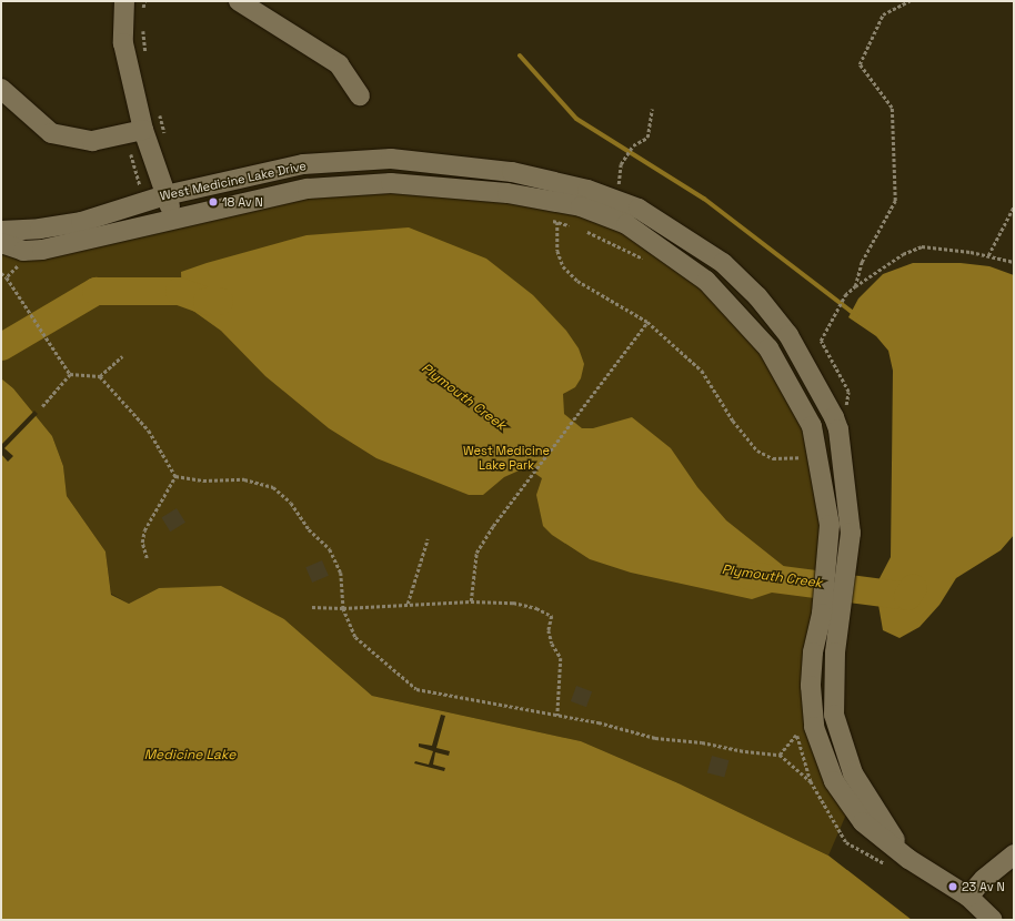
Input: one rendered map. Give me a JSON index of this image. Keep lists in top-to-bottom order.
{
  "streets": {
    "street": ["West Medicine Lake Drive"]
  },
  "water": ["Plymouth Creek", "Medicine Lake"],
  "parks": ["West Medicine Lake Park"],
  "places": ["18 Av N", "23 Av N"]
}
